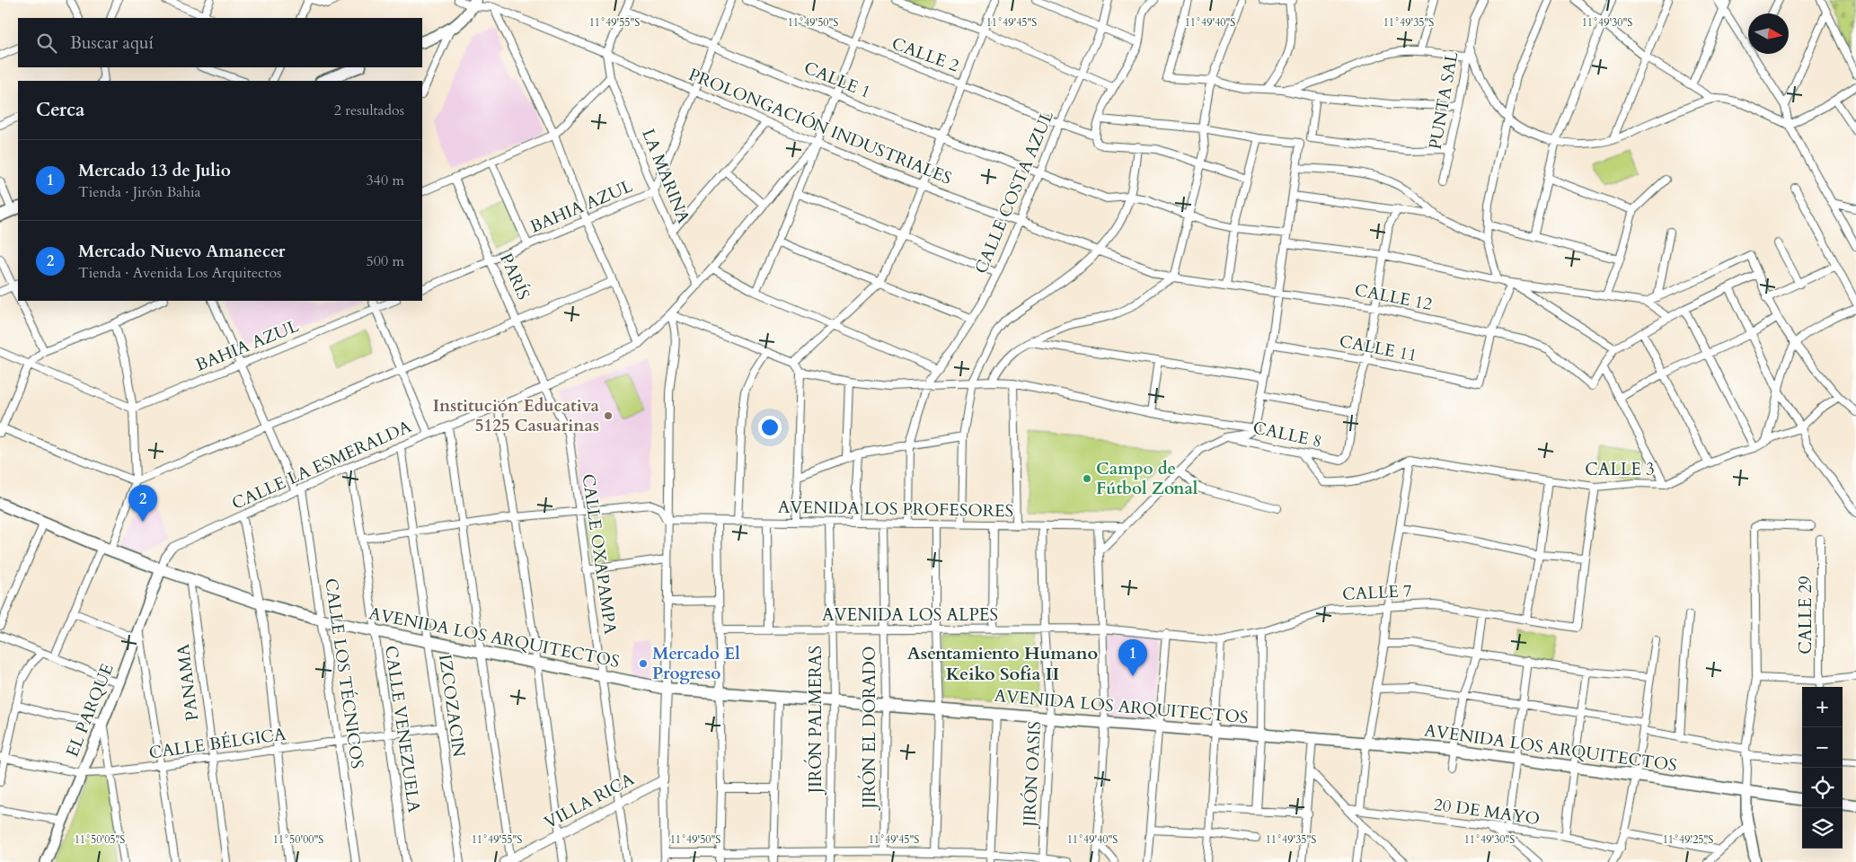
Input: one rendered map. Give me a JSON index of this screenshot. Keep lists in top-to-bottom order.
{
  "streets": {
    "main road": ["AVENIDA LOS ARQUITECTOS", "EL PARQUE"],
    "street": [
      "CALLE 2",
      "CALLE 1",
      "PUNTA SAL",
      "PROLONGACIÓN INDUSTRIALES",
      "LA MARINA",
      "CALLE COSTA AZUL",
      "BAHIA AZUL",
      "PARÍS",
      "CALLE 12",
      "CALLE 11",
      "CALLE 8",
      "CALLE LA ESMERALDA",
      "CALLE 3",
      "AVENIDA LOS PROFESORES",
      "CALLE OXAPAMPA",
      "CALLE 7",
      "AVENIDA LOS ALPES",
      "CALLE 29",
      "CALLE LOS TÉCNICOS",
      "PANAMA",
      "IZCOZACIN",
      "JIRÓN PALMERAS",
      "JIRÓN EL DORADO",
      "CALLE VENEZUELA",
      "CALLE BÉLGICA",
      "JIRÓN OASIS",
      "VILLA RICA",
      "20 DE MAYO"
    ]
  },
  "crossings": [
    ["CALLE 2", "CALLE COSTA AZUL"],
    ["CALLE 2", "CALLE LA ESMERALDA"],
    ["CALLE 1", "CALLE COSTA AZUL"],
    ["CALLE 1", "CALLE LA ESMERALDA"],
    ["PROLONGACIÓN INDUSTRIALES", "LA MARINA"],
    ["PROLONGACIÓN INDUSTRIALES", "CALLE COSTA AZUL"],
    ["PROLONGACIÓN INDUSTRIALES", "CALLE 12"],
    ["PROLONGACIÓN INDUSTRIALES", "CALLE LA ESMERALDA"],
    ["LA MARINA", "BAHIA AZUL"],
    ["LA MARINA", "CALLE LA ESMERALDA"],
    ["CALLE COSTA AZUL", "AVENIDA LOS PROFESORES"],
    ["BAHIA AZUL", "PARÍS"],
    ["BAHIA AZUL", "CALLE LOS TÉCNICOS"],
    ["PARÍS", "CALLE LA ESMERALDA"],
    ["PARÍS", "CALLE OXAPAMPA"],
    ["CALLE 12", "CALLE 11"],
    ["CALLE LA ESMERALDA", "CALLE OXAPAMPA"],
    ["CALLE LA ESMERALDA", "AVENIDA LOS ARQUITECTOS"],
    ["CALLE LA ESMERALDA", "CALLE LOS TÉCNICOS"],
    ["CALLE LA ESMERALDA", "IZCOZACIN"],
    ["CALLE LA ESMERALDA", "EL PARQUE"],
    ["CALLE LA ESMERALDA", "CALLE VENEZUELA"],
    ["AVENIDA LOS PROFESORES", "JIRÓN PALMERAS"],
    ["AVENIDA LOS PROFESORES", "JIRÓN EL DORADO"],
    ["AVENIDA LOS PROFESORES", "JIRÓN OASIS"],
    ["CALLE OXAPAMPA", "AVENIDA LOS ARQUITECTOS"],
    ["CALLE OXAPAMPA", "VILLA RICA"],
    ["CALLE 7", "AVENIDA LOS ALPES"],
    ["AVENIDA LOS ALPES", "JIRÓN PALMERAS"],
    ["AVENIDA LOS ALPES", "JIRÓN EL DORADO"],
    ["AVENIDA LOS ALPES", "JIRÓN OASIS"],
    ["AVENIDA LOS ARQUITECTOS", "CALLE LOS TÉCNICOS"],
    ["AVENIDA LOS ARQUITECTOS", "PANAMA"],
    ["AVENIDA LOS ARQUITECTOS", "IZCOZACIN"],
    ["AVENIDA LOS ARQUITECTOS", "EL PARQUE"],
    ["AVENIDA LOS ARQUITECTOS", "JIRÓN PALMERAS"],
    ["AVENIDA LOS ARQUITECTOS", "JIRÓN EL DORADO"],
    ["AVENIDA LOS ARQUITECTOS", "CALLE VENEZUELA"],
    ["AVENIDA LOS ARQUITECTOS", "JIRÓN OASIS"],
    ["CALLE LOS TÉCNICOS", "CALLE BÉLGICA"],
    ["PANAMA", "CALLE BÉLGICA"],
    ["IZCOZACIN", "CALLE BÉLGICA"],
    ["EL PARQUE", "CALLE BÉLGICA"],
    ["CALLE VENEZUELA", "CALLE BÉLGICA"]
  ],
  "districts": ["Asentamiento Humano Keiko Sofía II"],
  "places": ["Institución Educativa 5125 Casuarinas", "Campo de Fútbol Zonal", "Mercado El Progreso"],
  "north": "right",
  "page": {
    "search": "Buscar aquí",
    "heading": ["Cerca", "2 resultados"],
    "list": [
      {
        "mark": "1",
        "name": "Mercado 13 de Julio",
        "note": "Tienda · Jirón Bahia",
        "value": "340 m"
      },
      {
        "mark": "2",
        "name": "Mercado Nuevo Amanecer",
        "note": "Tienda · Avenida Los Arquitectos",
        "value": "500 m"
      }
    ],
    "pins": ["2", "1"],
    "map_buttons": ["+", "−"]
  },
  "coordinates": [
    "11°49'55\"S",
    "11°49'50\"S",
    "11°49'45\"S",
    "11°49'40\"S",
    "11°49'35\"S",
    "11°49'30\"S",
    "11°50'05\"S",
    "11°50'00\"S",
    "11°49'25\"S"
  ]
}
